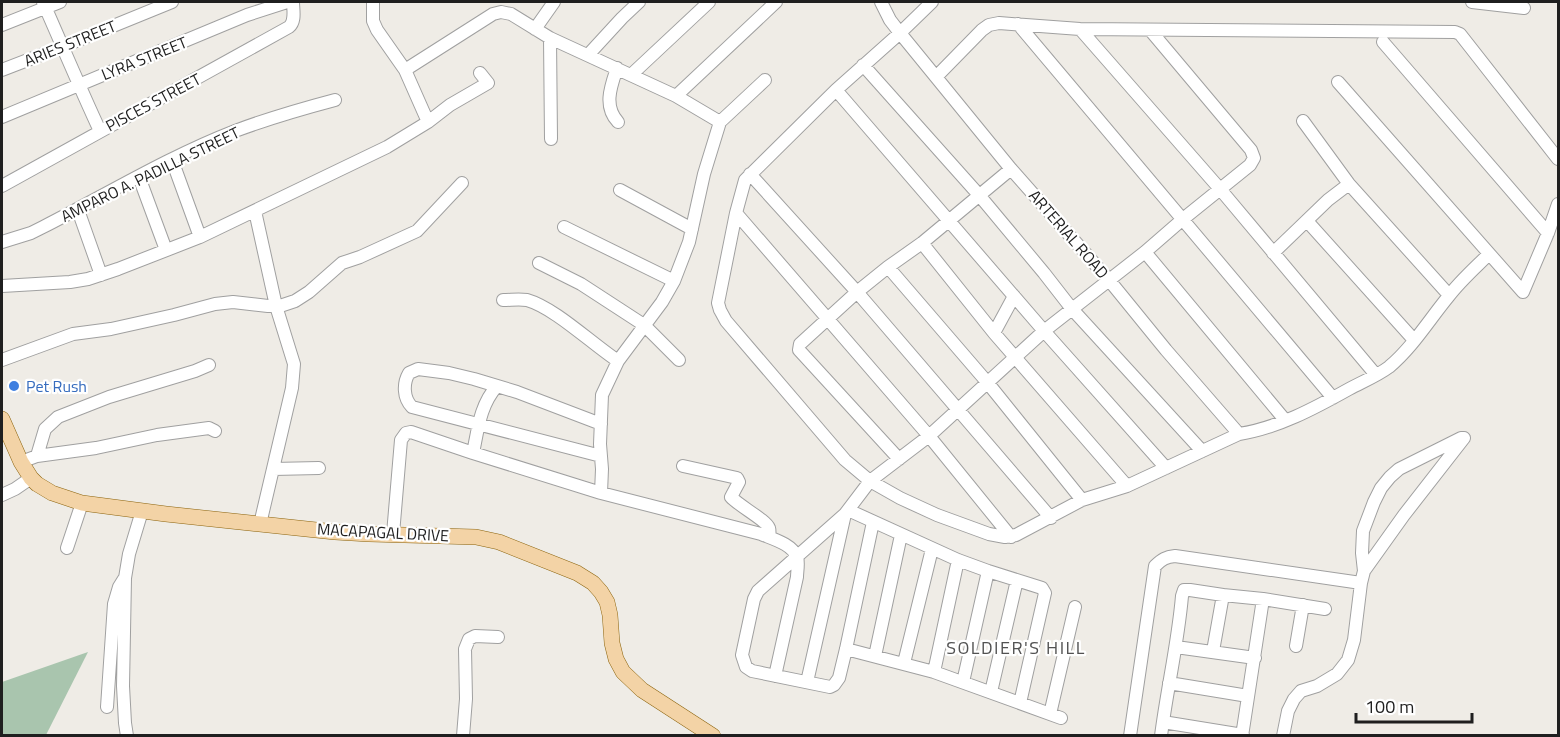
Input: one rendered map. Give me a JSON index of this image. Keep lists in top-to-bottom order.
{
  "streets": {
    "main road": ["MACAPAGAL DRIVE"],
    "street": [
      "ARIES STREET",
      "LYRA STREET",
      "PISCES STREET",
      "AMPARO A. PADILLA STREET",
      "ARTERIAL ROAD"
    ]
  },
  "districts": ["SOLDIER'S HILL"],
  "places": ["Pet Rush"],
  "scale_bar": "100 m"
}
